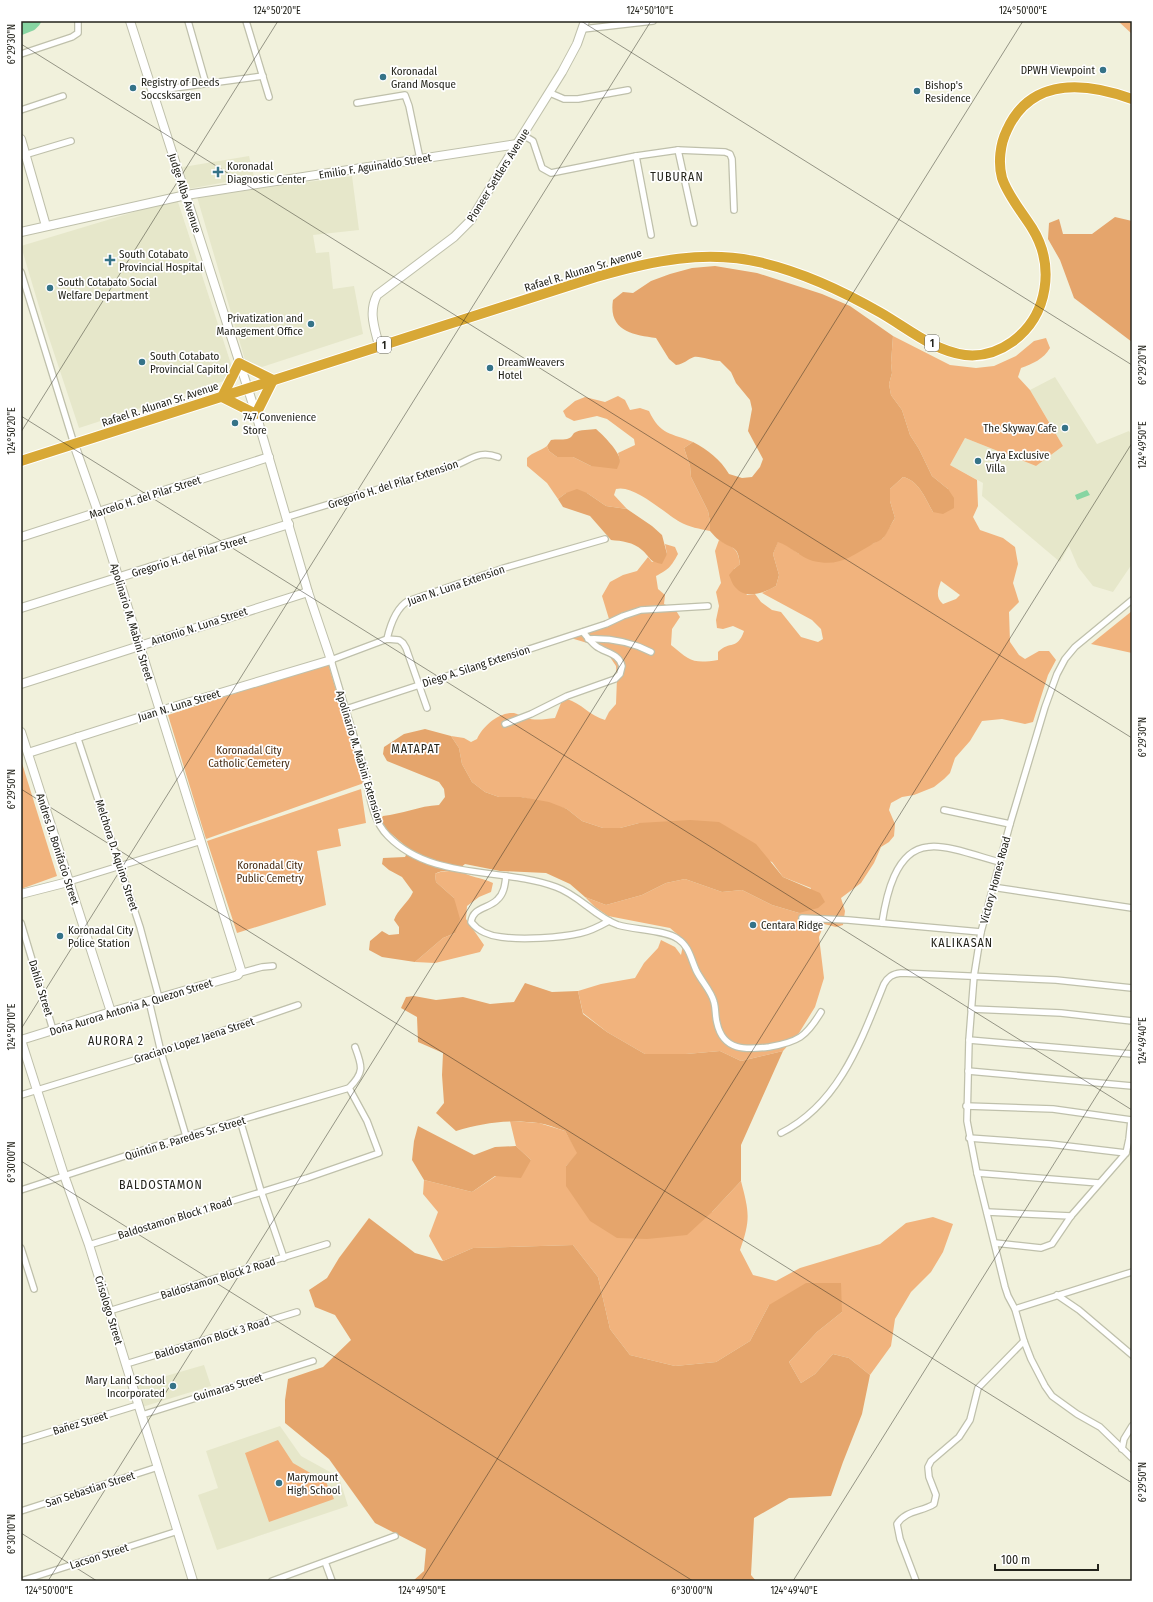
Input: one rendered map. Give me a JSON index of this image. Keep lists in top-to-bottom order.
{
  "streets": {
    "highway": ["Rafael R. Alunan Sr. Avenue", "1"],
    "street": [
      "Emilio F. Aguinaldo Street",
      "Pioneer Settlers Avenue",
      "Judge Alba Avenue",
      "Gregorio H. del Pilar Extension",
      "Marcelo H. del Pilar Street",
      "Gregorio H. del Pilar Street",
      "Juan N. Luna Extension",
      "Apolinario M. Mabini Street",
      "Antonio N. Luna Street",
      "Diego A. Silang Extension",
      "Juan N. Luna Street",
      "Apolinario M. Mabini Extension",
      "Andres D. Bonifacio Street",
      "Melchora D. Aquino Street",
      "Victory Homes Road",
      "Dahlia Street",
      "Doña Aurora Antonia A. Quezon Street",
      "Graciano Lopez Jaena Street",
      "Quintin B. Paredes Sr. Street",
      "Baldostamon Block 1 Road",
      "Baldostamon Block 2 Road",
      "Crisologo Street",
      "Baldostamon Block 3 Road",
      "Guimaras Street",
      "Bañez Street",
      "San Sebastian Street",
      "Lacson Street"
    ]
  },
  "crossings": [
    ["Emilio F. Aguinaldo Street", "Pioneer Settlers Avenue"],
    ["Emilio F. Aguinaldo Street", "Judge Alba Avenue"],
    ["Pioneer Settlers Avenue", "Rafael R. Alunan Sr. Avenue"],
    ["Judge Alba Avenue", "Rafael R. Alunan Sr. Avenue"],
    ["Judge Alba Avenue", "Apolinario M. Mabini Extension"],
    ["Rafael R. Alunan Sr. Avenue", "Apolinario M. Mabini Street"],
    ["Rafael R. Alunan Sr. Avenue", "Apolinario M. Mabini Extension"],
    ["Gregorio H. del Pilar Extension", "Gregorio H. del Pilar Street"],
    ["Gregorio H. del Pilar Extension", "Apolinario M. Mabini Extension"],
    ["Marcelo H. del Pilar Street", "Apolinario M. Mabini Street"],
    ["Marcelo H. del Pilar Street", "Apolinario M. Mabini Extension"],
    ["Gregorio H. del Pilar Street", "Apolinario M. Mabini Street"],
    ["Gregorio H. del Pilar Street", "Apolinario M. Mabini Extension"],
    ["Apolinario M. Mabini Street", "Antonio N. Luna Street"],
    ["Apolinario M. Mabini Street", "Juan N. Luna Street"],
    ["Apolinario M. Mabini Street", "Doña Aurora Antonia A. Quezon Street"],
    ["Antonio N. Luna Street", "Apolinario M. Mabini Extension"],
    ["Diego A. Silang Extension", "Apolinario M. Mabini Extension"],
    ["Juan N. Luna Street", "Apolinario M. Mabini Extension"],
    ["Juan N. Luna Street", "Andres D. Bonifacio Street"],
    ["Juan N. Luna Street", "Melchora D. Aquino Street"],
    ["Andres D. Bonifacio Street", "Doña Aurora Antonia A. Quezon Street"],
    ["Melchora D. Aquino Street", "Doña Aurora Antonia A. Quezon Street"],
    ["Dahlia Street", "Doña Aurora Antonia A. Quezon Street"],
    ["Doña Aurora Antonia A. Quezon Street", "Crisologo Street"],
    ["Graciano Lopez Jaena Street", "Crisologo Street"],
    ["Quintin B. Paredes Sr. Street", "Baldostamon Block 1 Road"],
    ["Quintin B. Paredes Sr. Street", "Crisologo Street"],
    ["Baldostamon Block 1 Road", "Crisologo Street"],
    ["Baldostamon Block 2 Road", "Crisologo Street"],
    ["Crisologo Street", "Baldostamon Block 3 Road"],
    ["Crisologo Street", "Guimaras Street"],
    ["Crisologo Street", "Bañez Street"],
    ["Crisologo Street", "San Sebastian Street"],
    ["Crisologo Street", "Lacson Street"]
  ],
  "districts": [
    "TUBURAN",
    "MATAPAT",
    "KALIKASAN",
    "AURORA 2",
    "BALDOSTAMON"
  ],
  "parks": ["Koronadal City Catholic Cemetery", "Koronadal City Public Cemetry"],
  "places": {
    "other": [
      "DPWH Viewpoint",
      "Koronadal Grand Mosque",
      "Registry of Deeds Soccsksargen",
      "Bishop's Residence",
      "South Cotabato Social Welfare Department",
      "Privatization and Management Office",
      "South Cotabato Provincial Capitol",
      "DreamWeavers Hotel",
      "747 Convenience Store",
      "The Skyway Cafe",
      "Arya Exclusive Villa",
      "Centara Ridge",
      "Koronadal City Police Station",
      "Mary Land School Incorporated",
      "Marymount High School"
    ],
    "health": ["Koronadal Diagnostic Center", "South Cotabato Provincial Hospital"]
  },
  "scale_bar": "100 m",
  "coordinates": [
    "124°50'20\"E",
    "124°50'10\"E",
    "124°50'00\"E",
    "6°29'30\"N",
    "6°29'20\"N",
    "124°49'50\"E",
    "6°29'50\"N",
    "124°49'40\"E",
    "6°30'00\"N",
    "6°30'10\"N"
  ]
}
